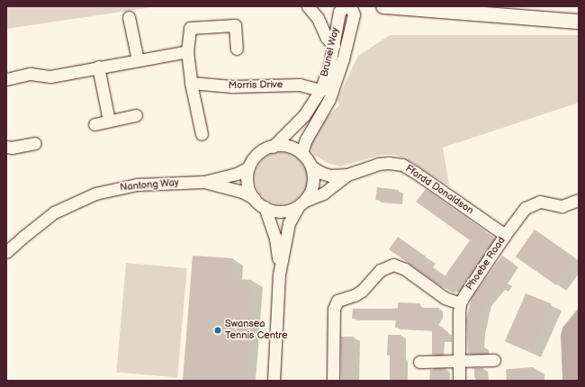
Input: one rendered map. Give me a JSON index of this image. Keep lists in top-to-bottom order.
{
  "streets": {
    "street": [
      "Brunel Way",
      "Morris Drive",
      "Nantong Way",
      "Ffordd Donaldson",
      "Phoebe Road"
    ]
  },
  "crossings": [
    ["Brunel Way", "Morris Drive"],
    ["Brunel Way", "Nantong Way"],
    ["Brunel Way", "Ffordd Donaldson"],
    ["Nantong Way", "Ffordd Donaldson"],
    ["Ffordd Donaldson", "Phoebe Road"]
  ],
  "places": ["Swansea Tennis Centre"]
}
